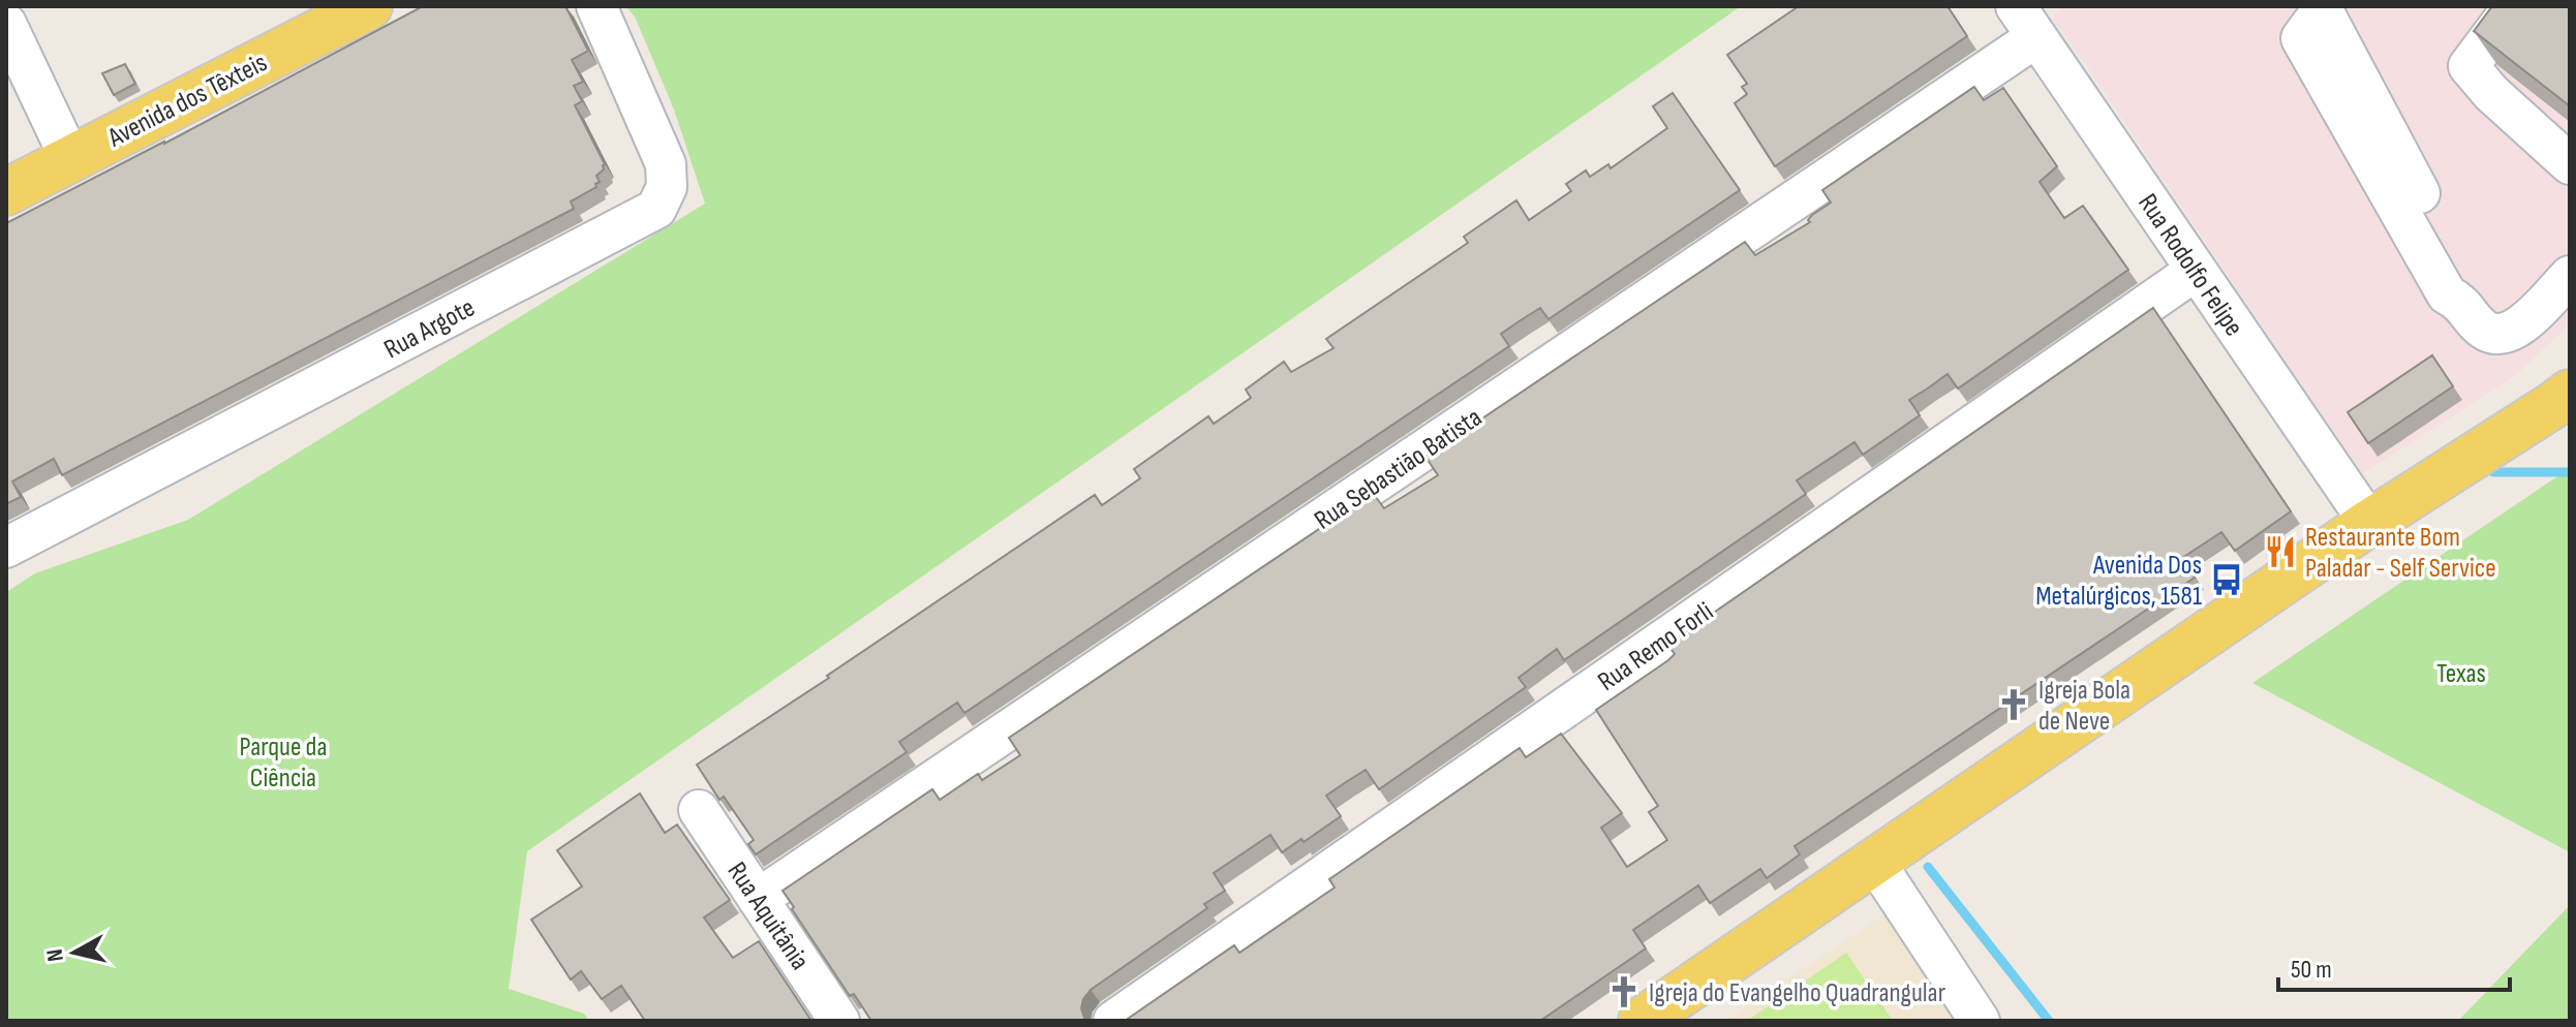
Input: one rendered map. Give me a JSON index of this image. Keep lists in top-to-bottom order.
{
  "streets": {
    "main road": ["Avenida dos Têxteis"],
    "street": [
      "Rua Rodolfo Felipe",
      "Rua Argote",
      "Rua Sebastião Batista",
      "Rua Remo Forli",
      "Rua Aquitânia"
    ]
  },
  "crossings": [
    ["Rua Rodolfo Felipe", "Rua Sebastião Batista"],
    ["Rua Rodolfo Felipe", "Rua Remo Forli"],
    ["Rua Sebastião Batista", "Rua Aquitânia"]
  ],
  "parks": ["Texas", "Parque da Ciência"],
  "places": {
    "restaurant": ["Restaurante Bom Paladar - Self Service"],
    "bus stop": ["Avenida Dos Metalúrgicos, 1581"],
    "church": ["Igreja Bola de Neve", "Igreja do Evangelho Quadrangular"]
  },
  "scale_bar": "50 m",
  "north": "left"
}
